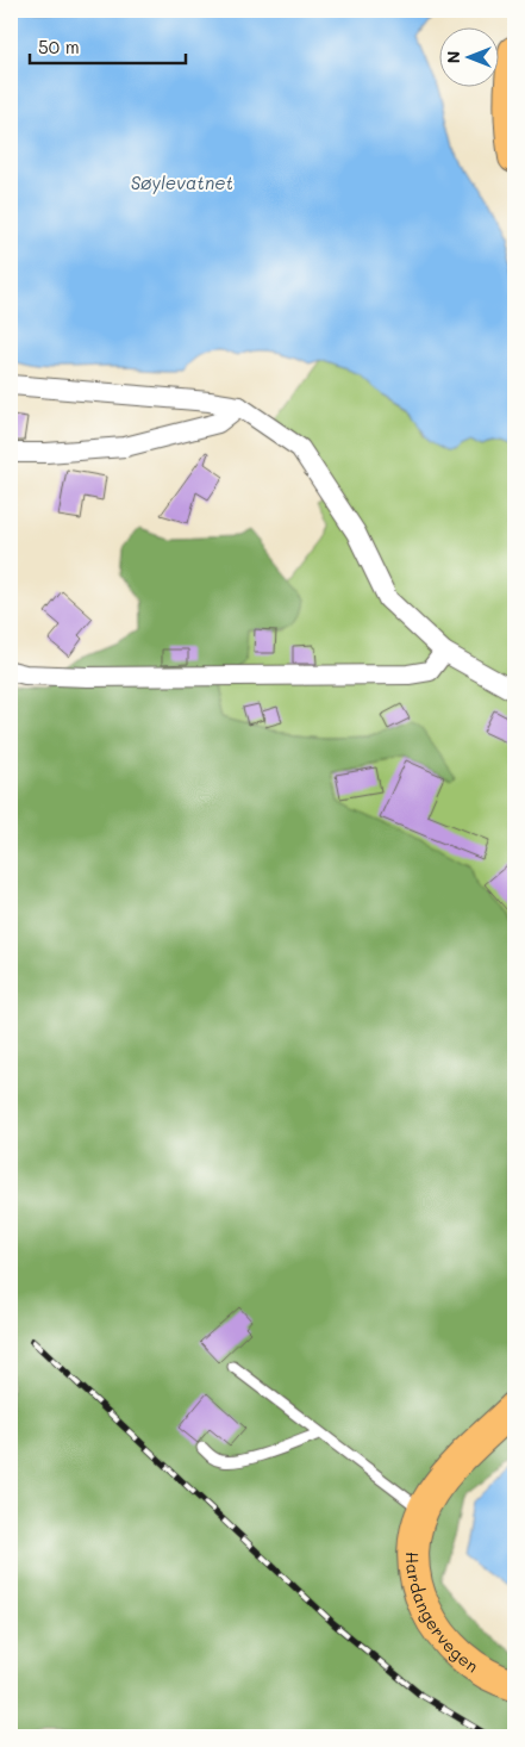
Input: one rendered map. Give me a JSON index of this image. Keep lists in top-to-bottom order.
{
  "streets": {
    "main road": ["Hardangervegen"]
  },
  "water": ["Søylevatnet"],
  "scale_bar": "50 m",
  "north": "left"
}
